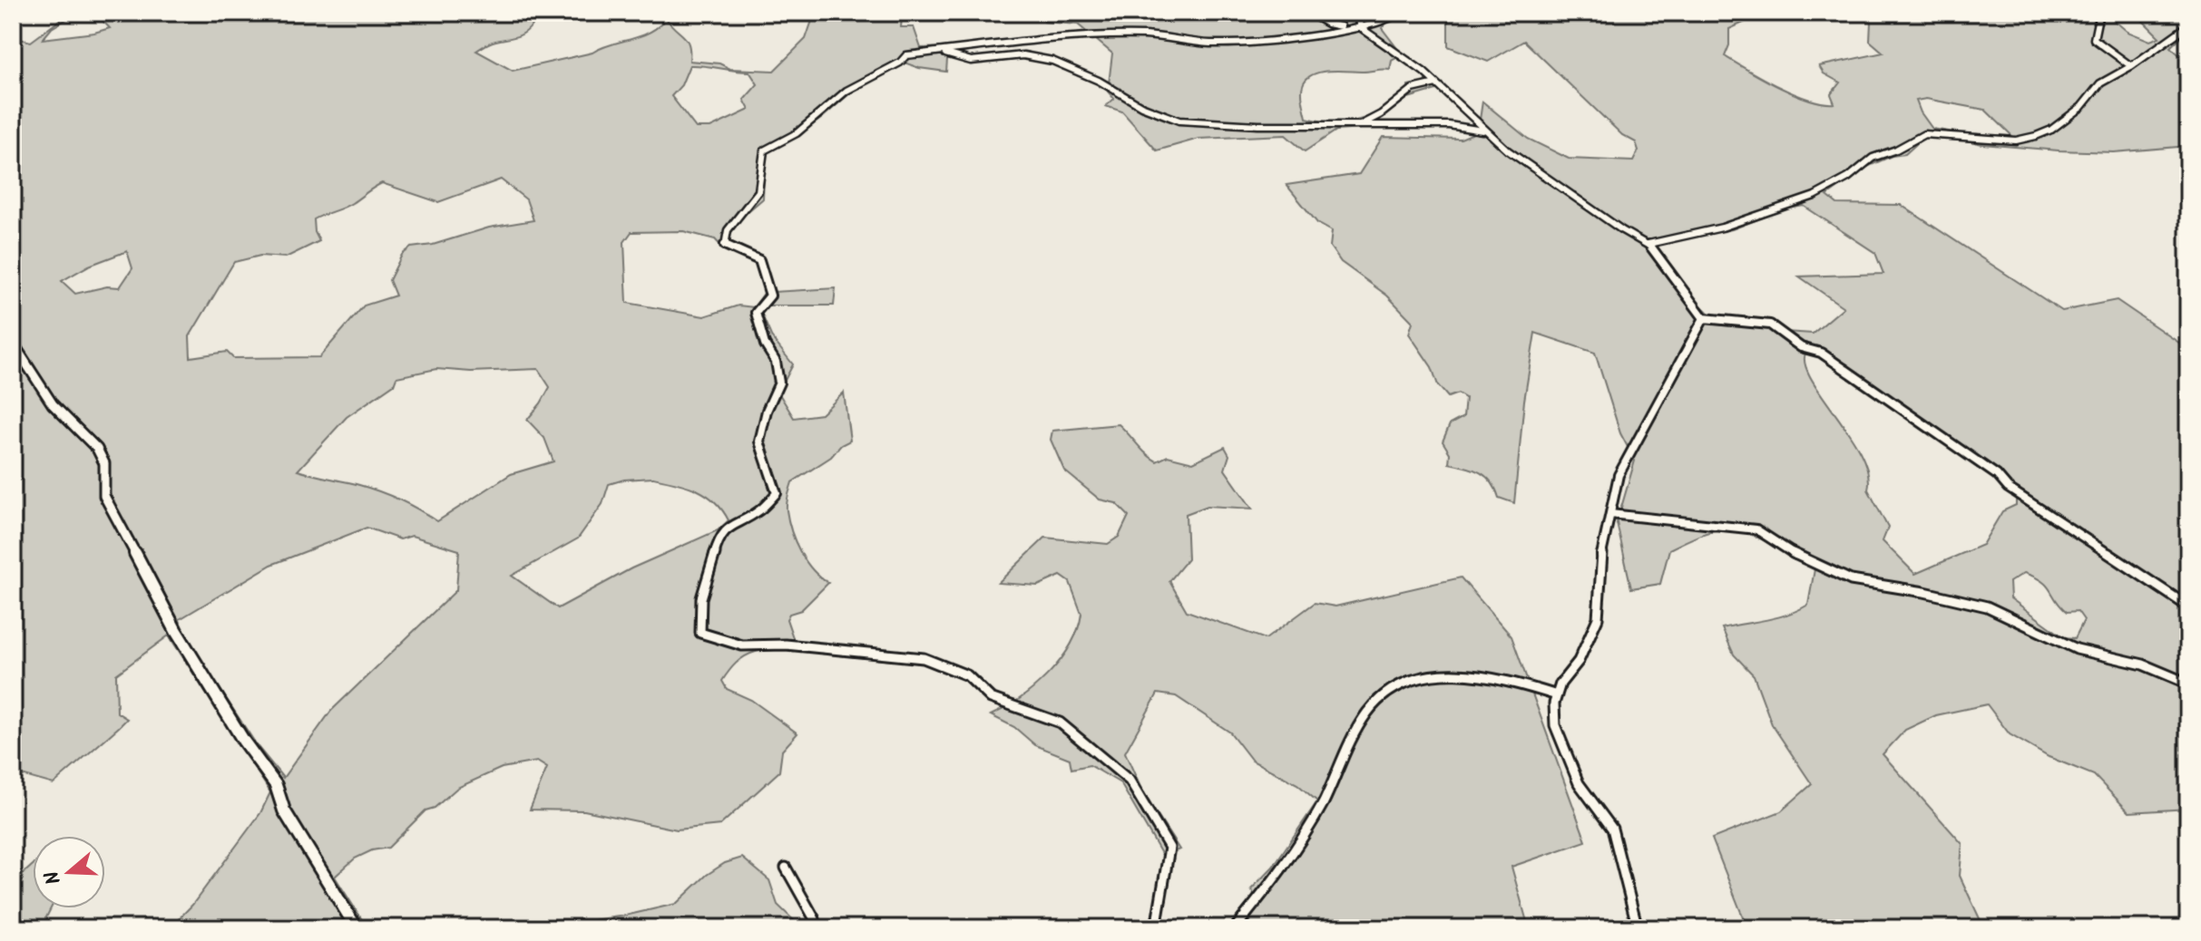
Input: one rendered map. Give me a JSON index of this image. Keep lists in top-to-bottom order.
{
  "north": "left"
}
